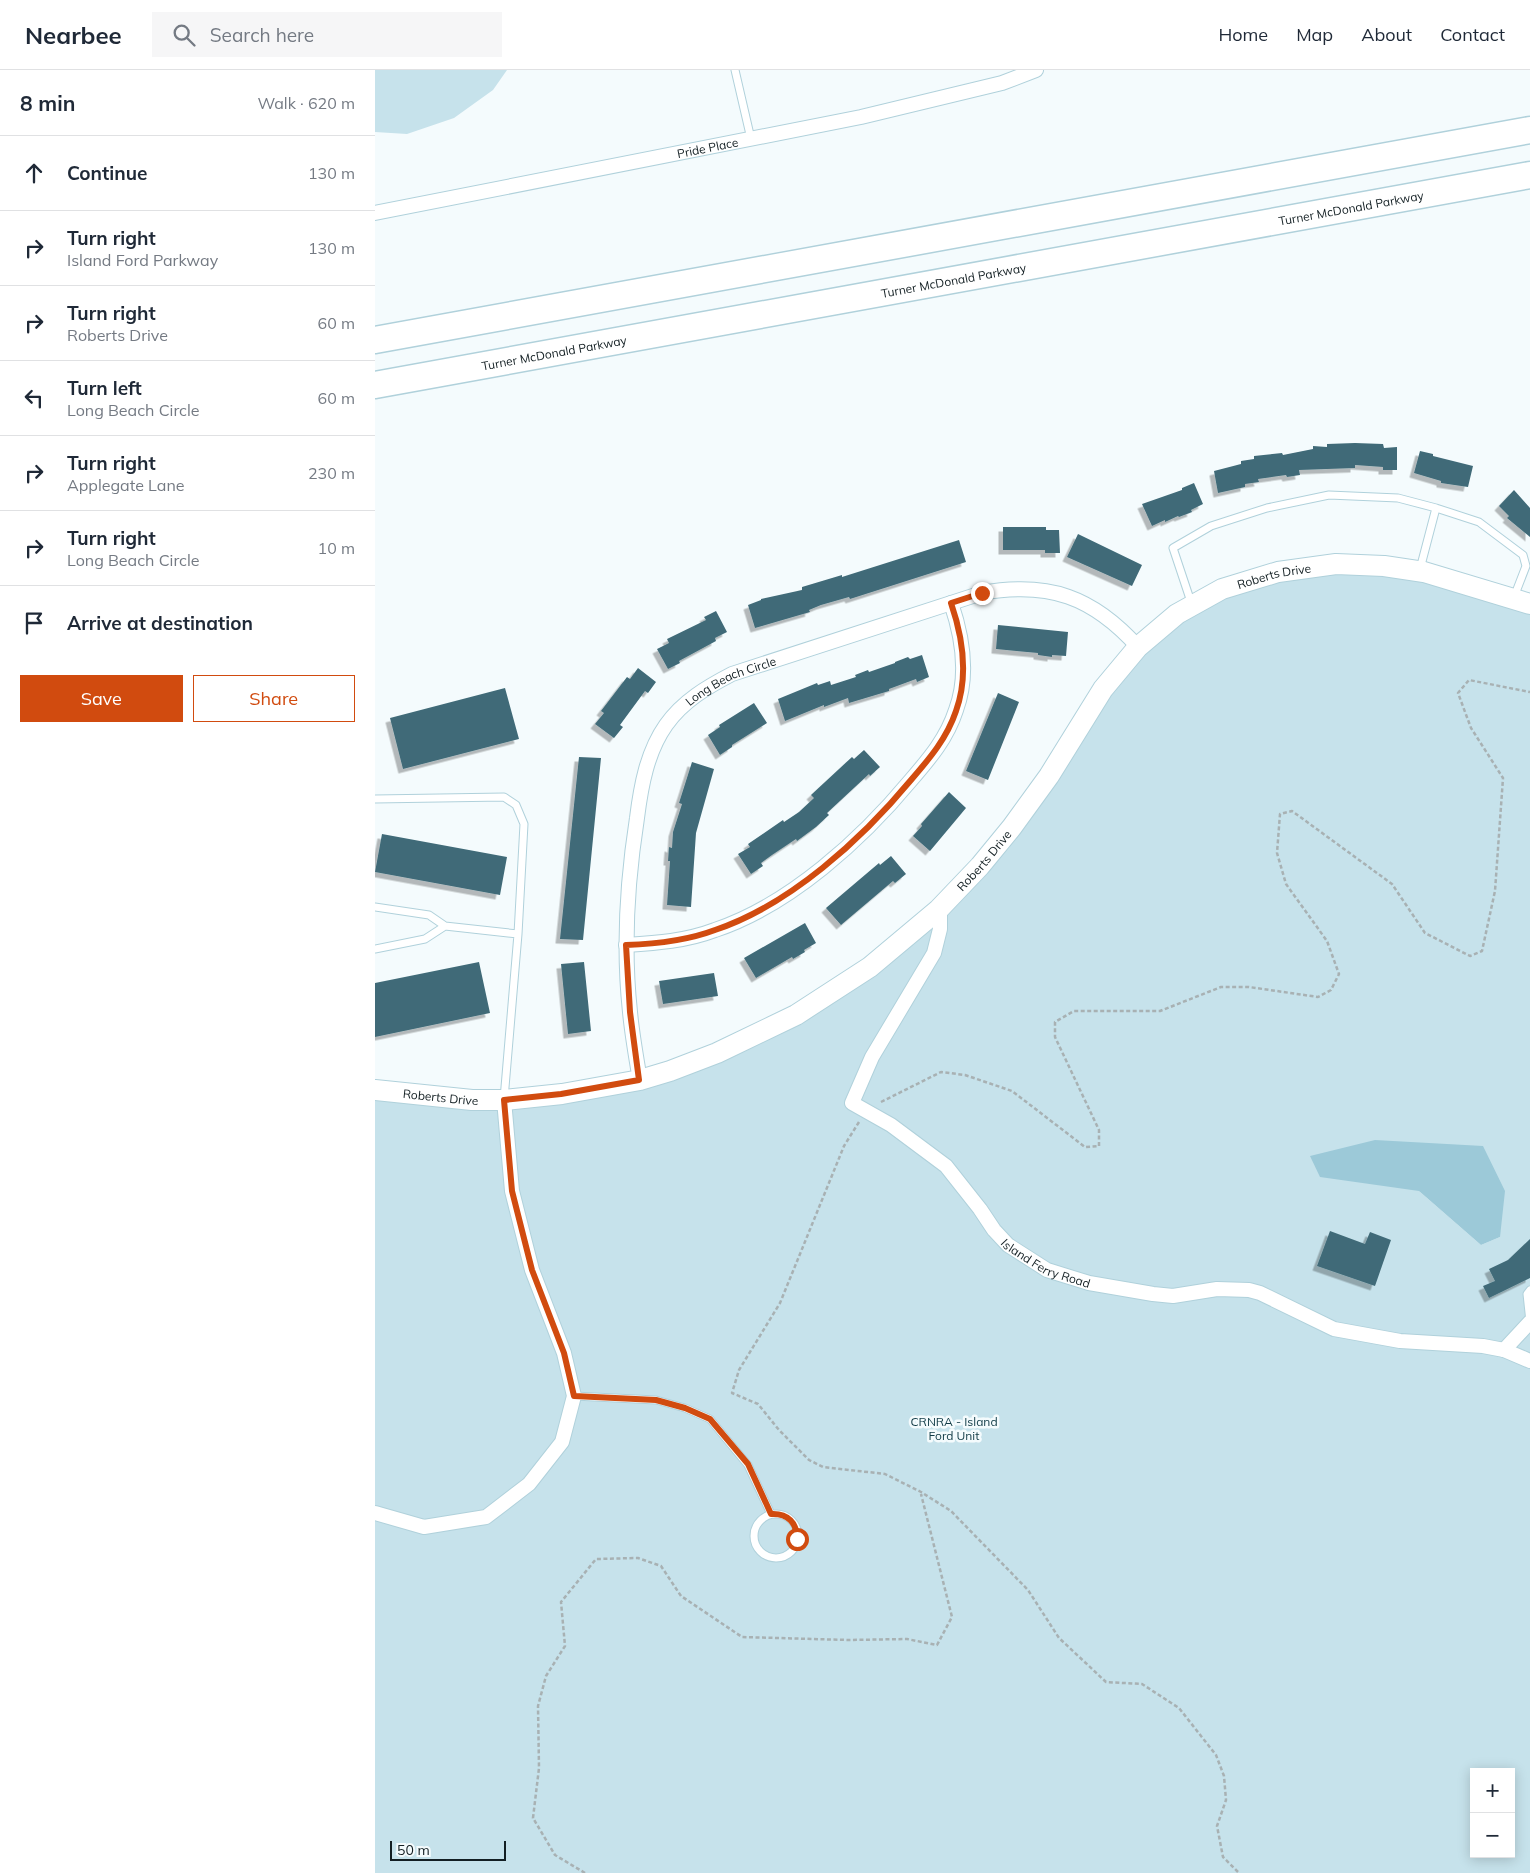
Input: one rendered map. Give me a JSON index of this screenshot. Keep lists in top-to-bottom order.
{
  "streets": {
    "highway": ["Turner McDonald Parkway"],
    "street": [
      "Pride Place",
      "Roberts Drive",
      "Long Beach Circle",
      "Island Ferry Road"
    ]
  },
  "crossings": [
    ["Roberts Drive", "Long Beach Circle"]
  ],
  "parks": ["CRNRA - Island Ford Unit"],
  "scale_bar": "50 m",
  "page": {
    "header": "Nearbee",
    "search": "Search here",
    "nav": [
      "Home",
      "Map",
      "About",
      "Contact"
    ],
    "heading": ["8 min", "Walk · 620 m"],
    "list": [
      ["Continue", "130 m"],
      ["Turn right", "Island Ford Parkway", "130 m"],
      ["Turn right", "Roberts Drive", "60 m"],
      ["Turn left", "Long Beach Circle", "60 m"],
      ["Turn right", "Applegate Lane", "230 m"],
      ["Turn right", "Long Beach Circle", "10 m"],
      "Arrive at destination"
    ],
    "buttons": ["Save", "Share"],
    "map_buttons": ["+", "−"],
    "scale": "50 m"
  }
}
